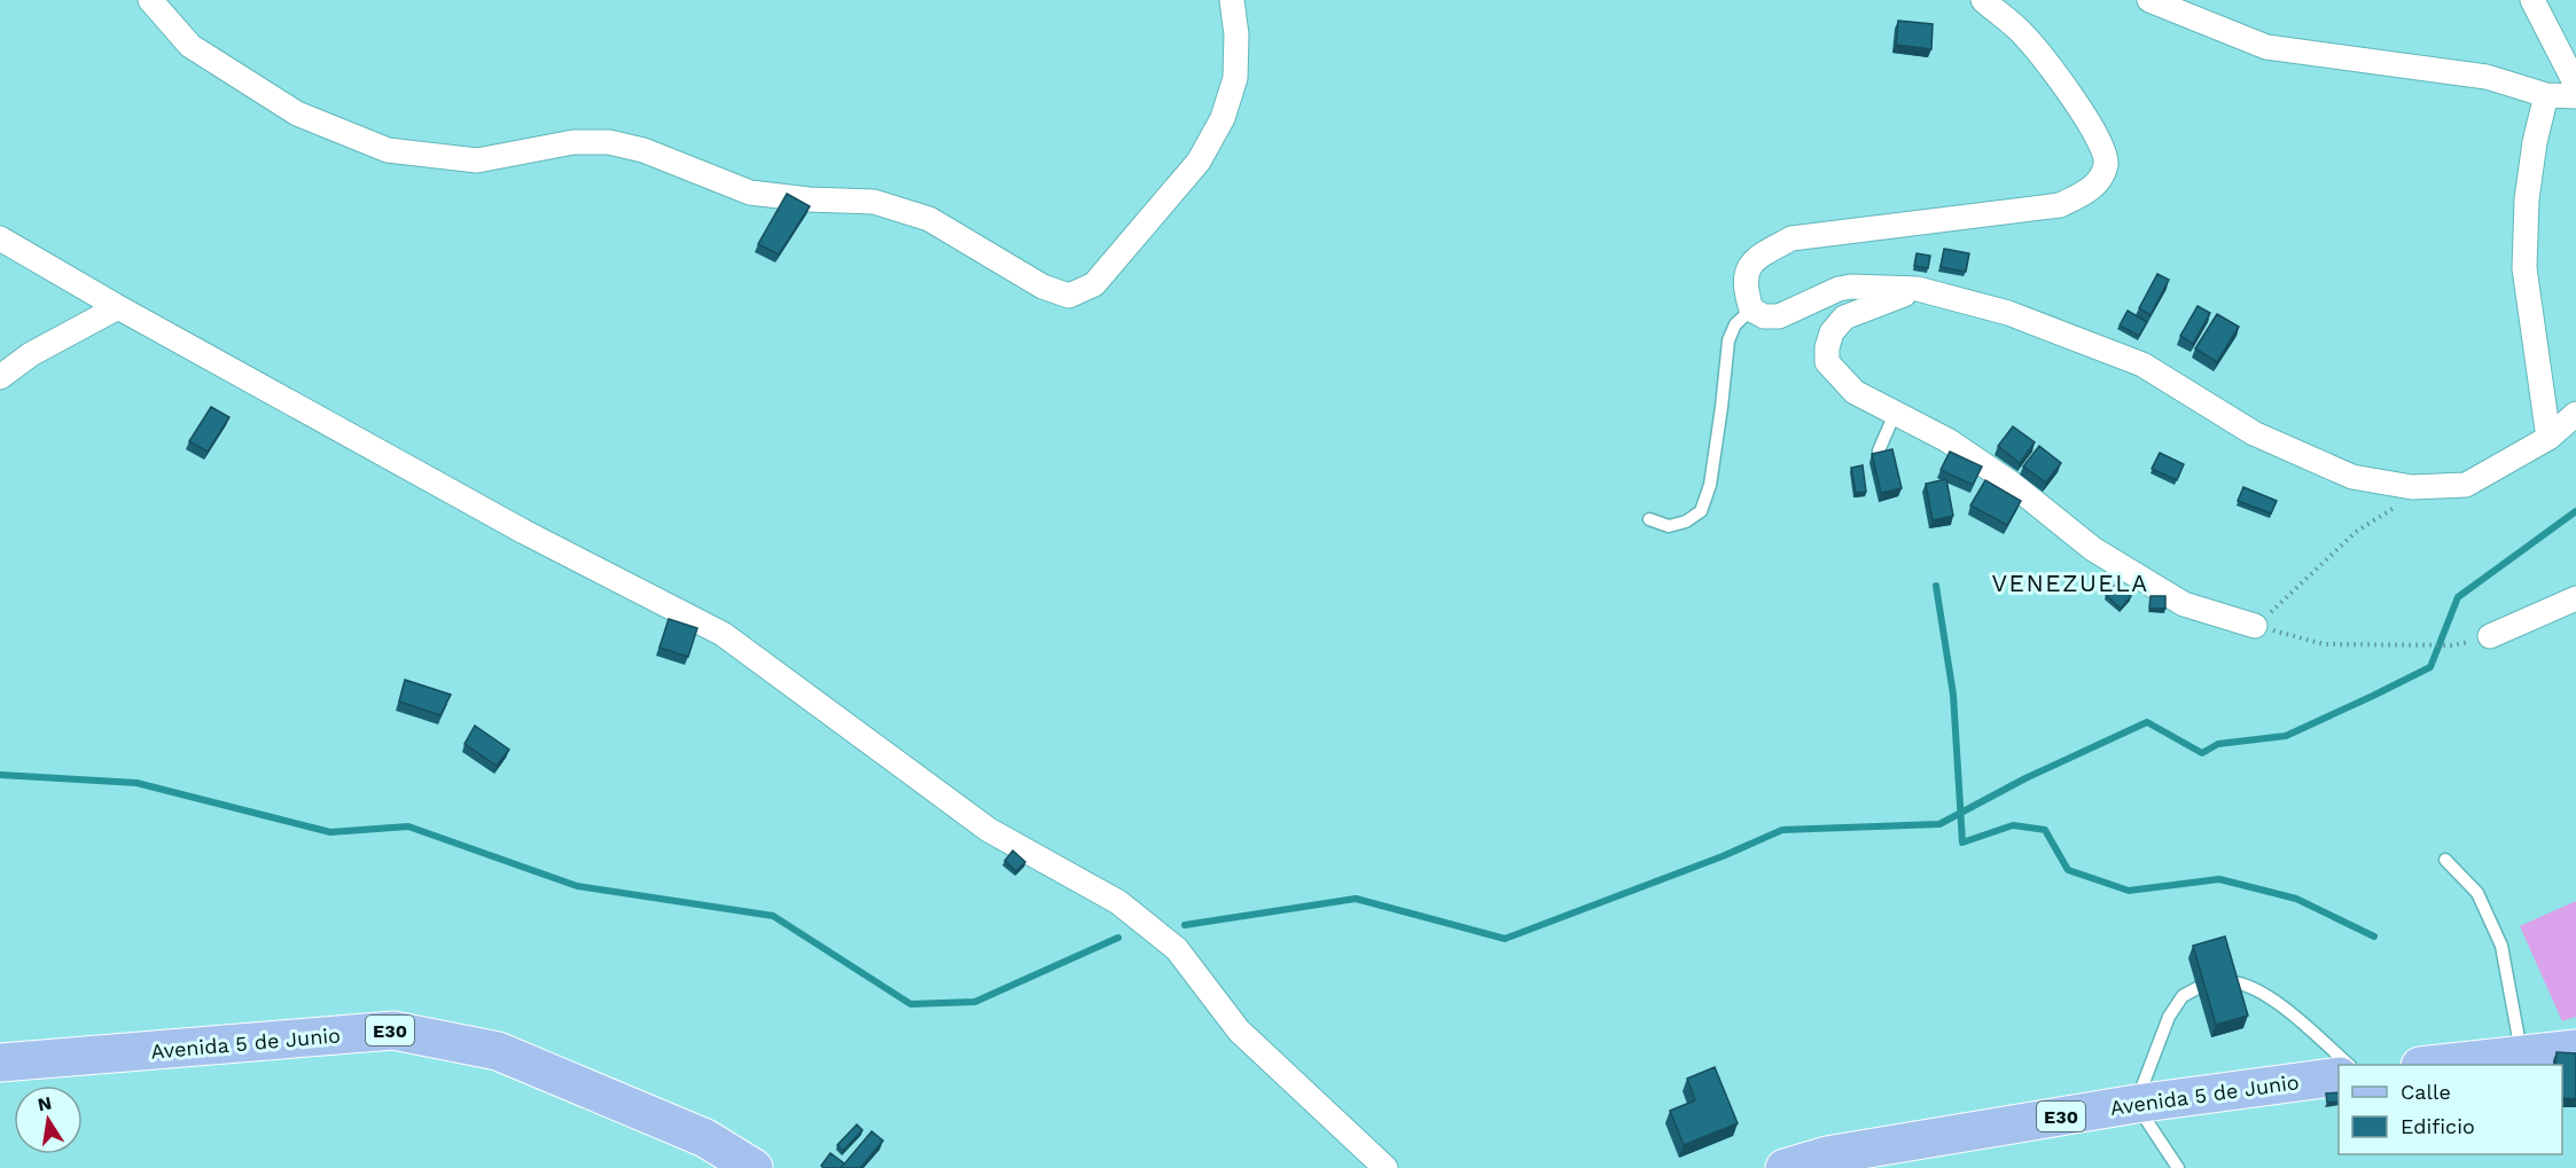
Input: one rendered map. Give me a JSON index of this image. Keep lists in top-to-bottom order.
{
  "streets": {
    "main road": ["E30", "Avenida 5 de Junio"]
  },
  "districts": ["VENEZUELA"],
  "legend": ["Calle", "Edificio"],
  "north": "top"
}
